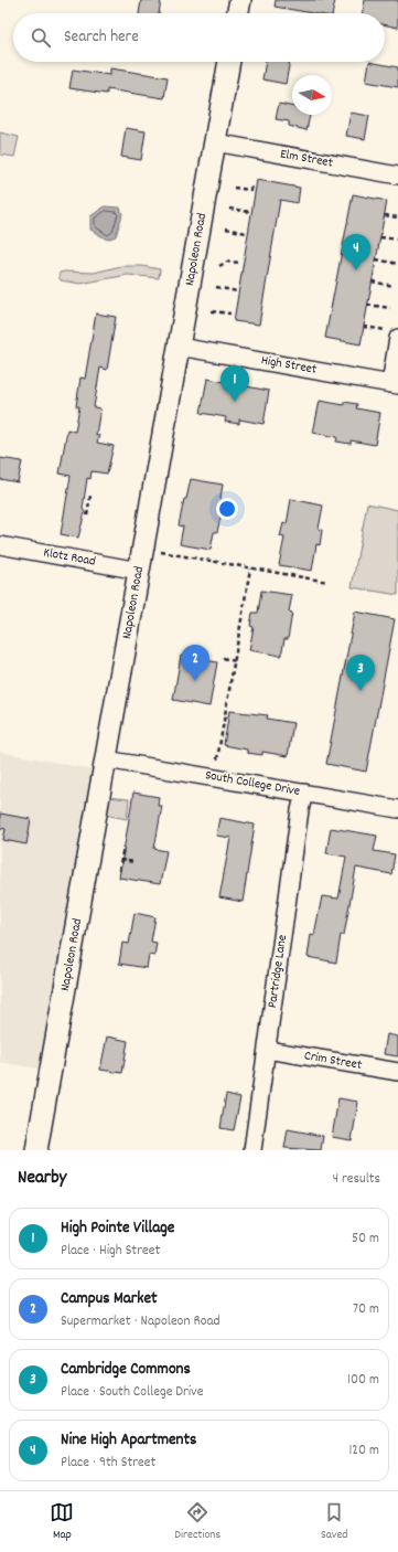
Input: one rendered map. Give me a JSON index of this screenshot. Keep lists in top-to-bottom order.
{
  "streets": {
    "main road": ["Napoleon Road"],
    "street": [
      "Elm Street",
      "High Street",
      "Klotz Road",
      "South College Drive",
      "Partridge Lane",
      "Crim Street"
    ]
  },
  "crossings": [
    ["Elm Street", "Napoleon Road"],
    ["Napoleon Road", "High Street"],
    ["Napoleon Road", "Klotz Road"],
    ["Napoleon Road", "South College Drive"],
    ["South College Drive", "Partridge Lane"],
    ["Partridge Lane", "Crim Street"]
  ],
  "north": "right",
  "page": {
    "search": "Search here",
    "pins": [
      "4",
      "1",
      "2",
      "3"
    ],
    "heading": ["Nearby", "4 results"],
    "list": [
      {
        "mark": "1",
        "name": "High Pointe Village",
        "note": "Place · High Street",
        "value": "50 m"
      },
      {
        "mark": "2",
        "name": "Campus Market",
        "note": "Supermarket · Napoleon Road",
        "value": "70 m"
      },
      {
        "mark": "3",
        "name": "Cambridge Commons",
        "note": "Place · South College Drive",
        "value": "100 m"
      },
      {
        "mark": "4",
        "name": "Nine High Apartments",
        "note": "Place · 9th Street",
        "value": "120 m"
      }
    ],
    "nav": ["Map", "Directions", "Saved"]
  }
}
